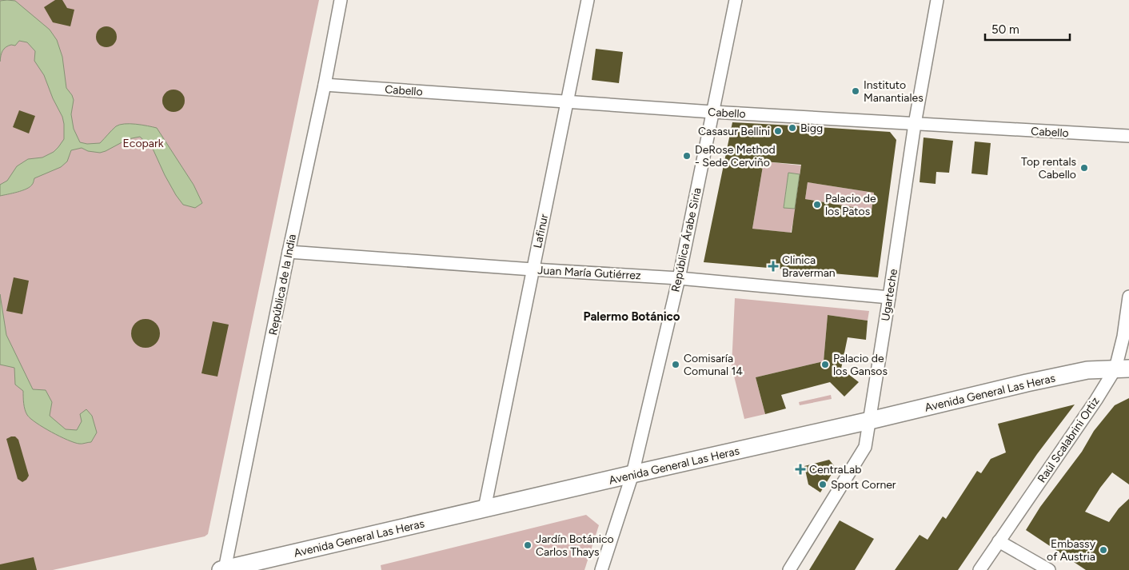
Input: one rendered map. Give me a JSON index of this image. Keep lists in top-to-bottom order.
{
  "streets": {
    "main road": ["Avenida General Las Heras"],
    "street": [
      "Cabello",
      "Lafinur",
      "República Árabe Siria",
      "Juan María Gutiérrez",
      "República de la India",
      "Ugarteche",
      "Raúl Scalabrini Ortiz"
    ]
  },
  "crossings": [
    ["Cabello", "Lafinur"],
    ["Cabello", "República Árabe Siria"],
    ["Cabello", "República de la India"],
    ["Cabello", "Ugarteche"],
    ["Lafinur", "Juan María Gutiérrez"],
    ["Lafinur", "Avenida General Las Heras"],
    ["República Árabe Siria", "Juan María Gutiérrez"],
    ["República Árabe Siria", "Avenida General Las Heras"],
    ["Juan María Gutiérrez", "República de la India"],
    ["Juan María Gutiérrez", "Ugarteche"],
    ["República de la India", "Avenida General Las Heras"],
    ["Ugarteche", "Avenida General Las Heras"],
    ["Avenida General Las Heras", "Raúl Scalabrini Ortiz"]
  ],
  "districts": ["Palermo Botánico"],
  "parks": ["Ecopark"],
  "places": {
    "other": [
      "Instituto Manantiales",
      "Bigg",
      "Casasur Bellini",
      "DeRose Method - Sede Cerviño",
      "Top rentals Cabello",
      "Palacio de los Patos",
      "Comisaría Comunal 14",
      "Palacio de los Gansos",
      "Sport Corner",
      "Jardín Botánico Carlos Thays",
      "Embassy of Austria"
    ],
    "health": ["Clinica Braverman", "CentraLab"]
  },
  "scale_bar": "50 m"
}
